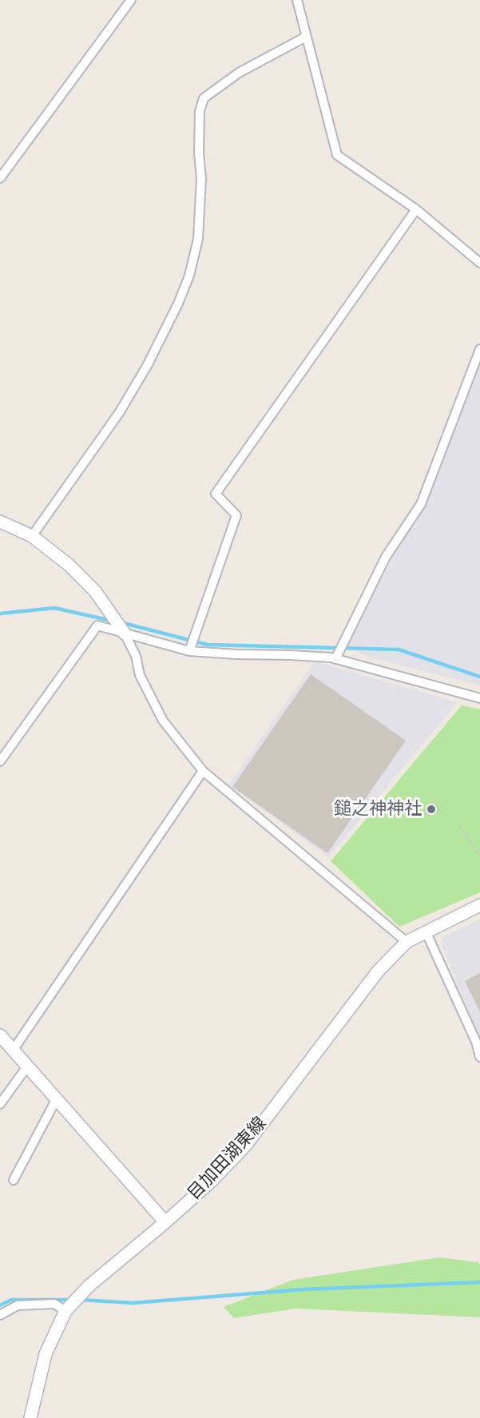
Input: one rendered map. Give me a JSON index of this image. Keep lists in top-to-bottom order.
{
  "streets": {
    "main road": ["目加田湖東線"]
  },
  "places": ["鎚之神神社"]
}
